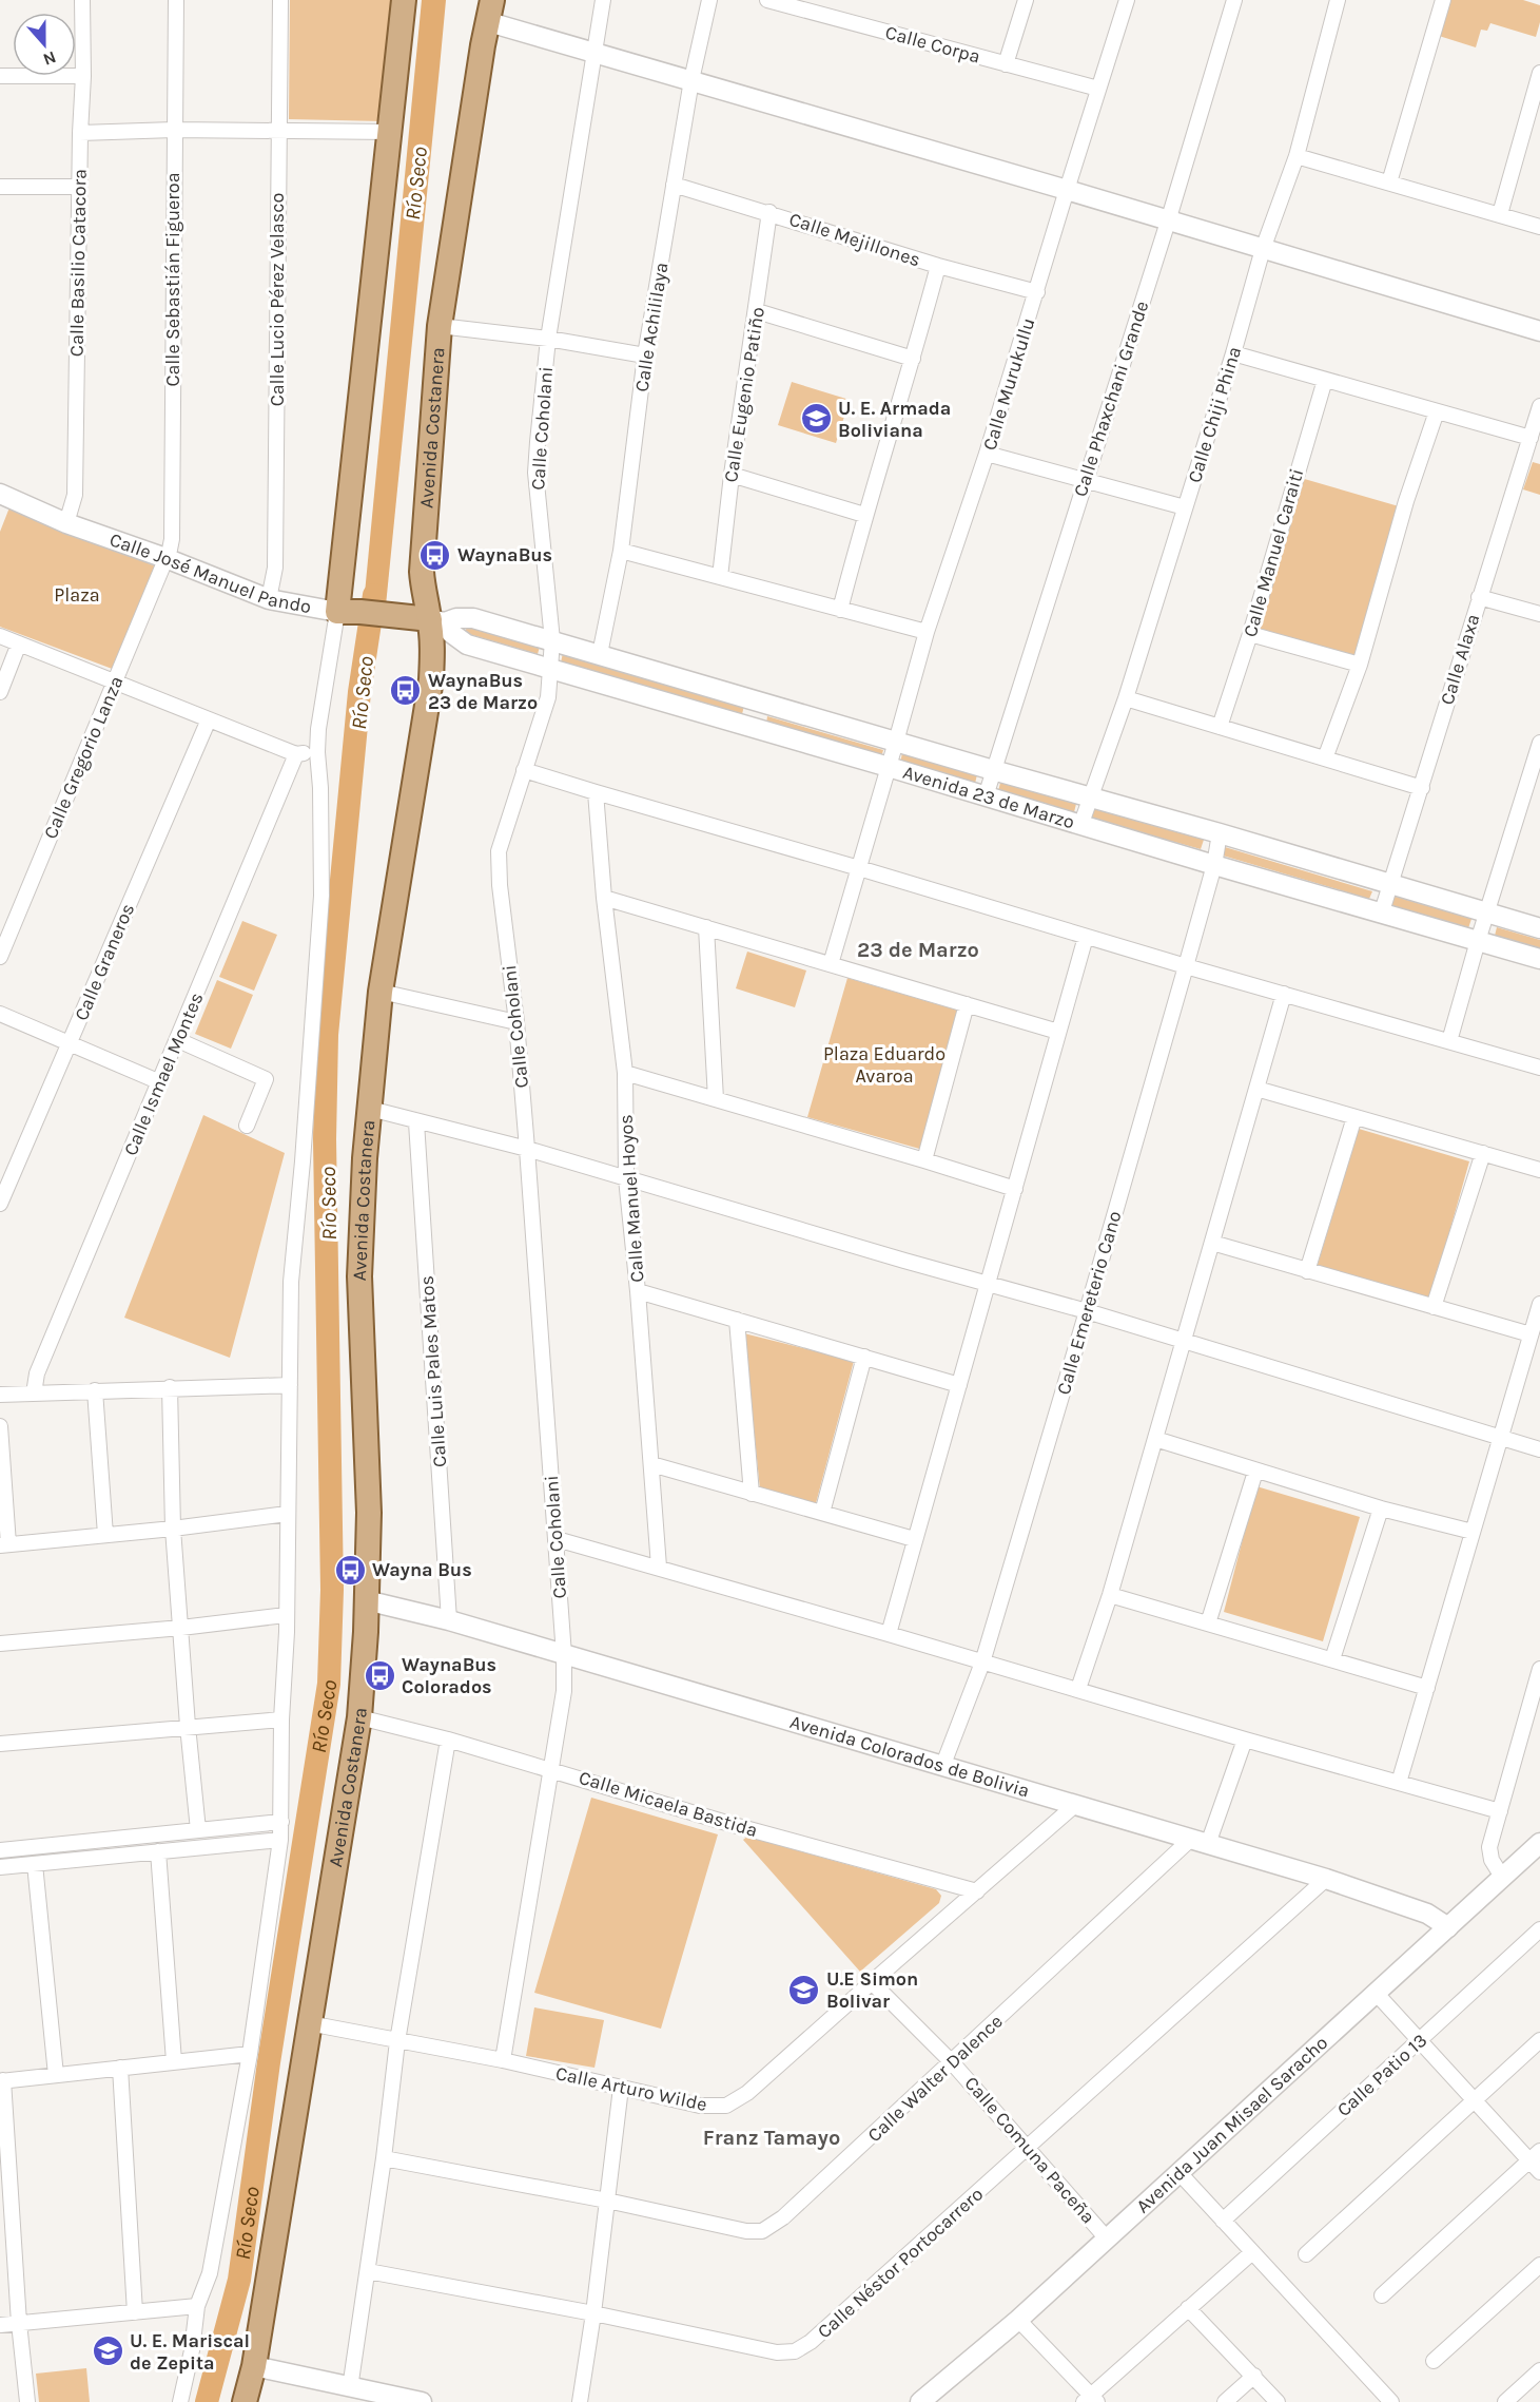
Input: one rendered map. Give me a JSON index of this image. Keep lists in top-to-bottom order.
{
  "streets": {
    "main road": ["Avenida Costanera", "Calle José Manuel Pando"],
    "street": [
      "Calle Corpa",
      "Calle Mejillones",
      "Calle Basilio Catacora",
      "Calle Sebastián Figueroa",
      "Calle Lucio Pérez Velasco",
      "Calle Achililaya",
      "Calle Murukullu",
      "Calle Eugenio Patiño",
      "Calle Phaxchani Grande",
      "Calle Chiji Phina",
      "Calle Coholani",
      "Calle Manuel Caraiti",
      "Calle Alaxa",
      "Calle Gregorio Lanza",
      "Avenida 23 de Marzo",
      "Calle Graneros",
      "Calle Ismael Montes",
      "Calle Manuel Hoyos",
      "Calle Emereterio Cano",
      "Calle Luis Pales Matos",
      "Avenida Colorados de Bolivia",
      "Calle Micaela Bastida",
      "Calle Patio 13",
      "Calle Walter Dalence",
      "Calle Arturo Wilde",
      "Avenida Juan Misael Saracho",
      "Calle Comuna Paceña",
      "Calle Néstor Portocarrero"
    ]
  },
  "crossings": [
    ["Calle Corpa", "Calle Murukullu"],
    ["Calle Mejillones", "Calle Achililaya"],
    ["Calle Mejillones", "Calle Murukullu"],
    ["Calle Mejillones", "Calle Eugenio Patiño"],
    ["Calle Basilio Catacora", "Calle José Manuel Pando"],
    ["Calle Sebastián Figueroa", "Calle José Manuel Pando"],
    ["Calle Sebastián Figueroa", "Calle Gregorio Lanza"],
    ["Calle Lucio Pérez Velasco", "Calle José Manuel Pando"],
    ["Calle Achililaya", "Avenida 23 de Marzo"],
    ["Calle Murukullu", "Avenida 23 de Marzo"],
    ["Calle Phaxchani Grande", "Avenida 23 de Marzo"],
    ["Calle Chiji Phina", "Avenida 23 de Marzo"],
    ["Avenida Costanera", "Calle José Manuel Pando"],
    ["Avenida Costanera", "Avenida 23 de Marzo"],
    ["Avenida Costanera", "Avenida Colorados de Bolivia"],
    ["Avenida Costanera", "Calle Micaela Bastida"],
    ["Avenida Costanera", "Calle Arturo Wilde"],
    ["Calle Coholani", "Avenida 23 de Marzo"],
    ["Calle Coholani", "Avenida Colorados de Bolivia"],
    ["Calle Coholani", "Calle Micaela Bastida"],
    ["Calle Coholani", "Calle Arturo Wilde"],
    ["Calle José Manuel Pando", "Calle Gregorio Lanza"],
    ["Calle José Manuel Pando", "Avenida 23 de Marzo"],
    ["Calle Alaxa", "Avenida 23 de Marzo"],
    ["Avenida 23 de Marzo", "Calle Emereterio Cano"],
    ["Calle Emereterio Cano", "Avenida Colorados de Bolivia"],
    ["Calle Luis Pales Matos", "Avenida Colorados de Bolivia"],
    ["Avenida Colorados de Bolivia", "Calle Walter Dalence"],
    ["Avenida Colorados de Bolivia", "Calle Arturo Wilde"],
    ["Avenida Colorados de Bolivia", "Avenida Juan Misael Saracho"],
    ["Avenida Colorados de Bolivia", "Calle Néstor Portocarrero"],
    ["Calle Micaela Bastida", "Calle Arturo Wilde"],
    ["Calle Walter Dalence", "Calle Comuna Paceña"],
    ["Calle Arturo Wilde", "Calle Comuna Paceña"],
    ["Avenida Juan Misael Saracho", "Calle Comuna Paceña"],
    ["Calle Comuna Paceña", "Calle Néstor Portocarrero"]
  ],
  "districts": ["23 de Marzo", "Franz Tamayo"],
  "water": ["Río Seco"],
  "parks": ["Plaza", "Plaza Eduardo Avaroa"],
  "places": {
    "school or university": ["U. E. Armada Boliviana", "U.E Simon Bolivar", "U. E. Mariscal de Zepita"],
    "bus stop": [
      "WaynaBus",
      "WaynaBus 23 de Marzo",
      "Wayna Bus",
      "WaynaBus Colorados"
    ]
  },
  "north": "bottom"
}
